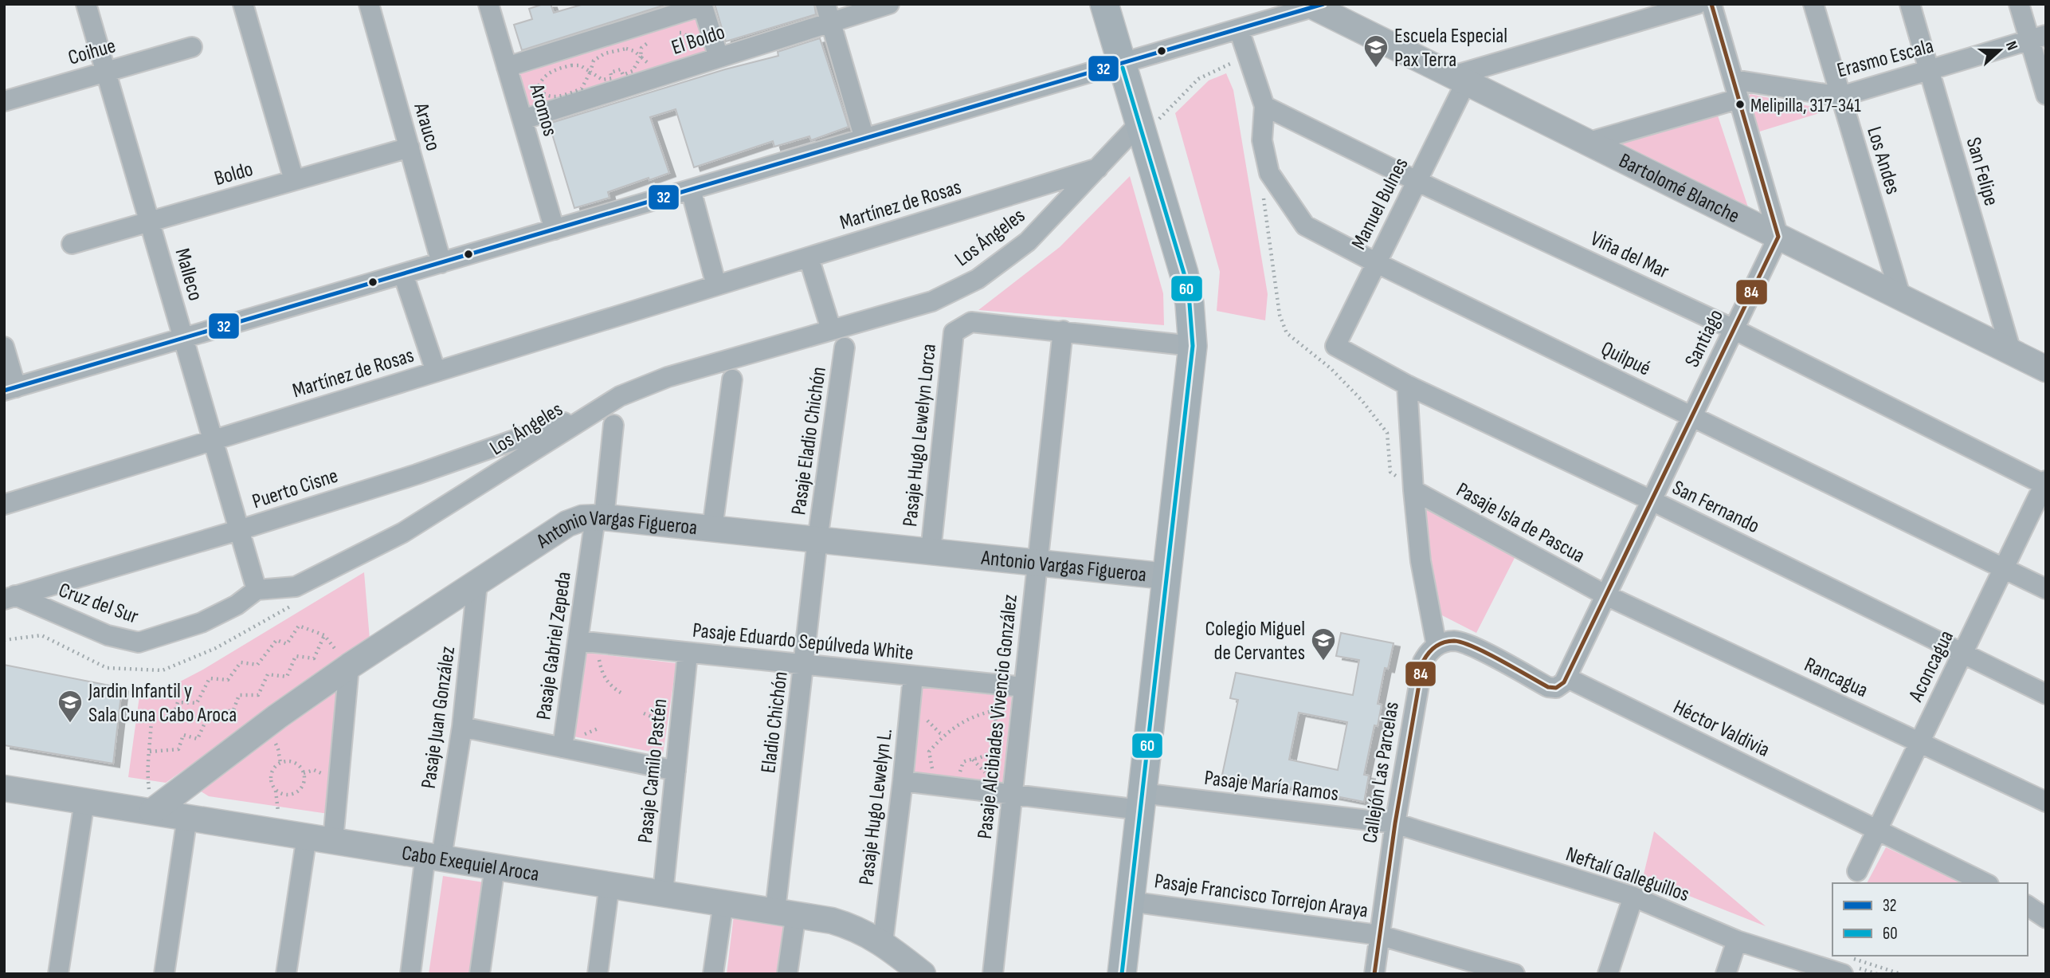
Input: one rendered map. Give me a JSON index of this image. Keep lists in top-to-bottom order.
{
  "streets": {
    "street": [
      "El Boldo",
      "Coihue",
      "Erasmo Escala",
      "Aromos",
      "Arauco",
      "Los Andes",
      "San Felipe",
      "Boldo",
      "Bartolomé Blanche",
      "Manuel Bulnes",
      "Martínez de Rosas",
      "Los Ángeles",
      "Viña del Mar",
      "Malleco",
      "Santiago",
      "Quilpué",
      "Pasaje Hugo Lewelyn Lorca",
      "Pasaje Eladio Chichón",
      "Puerto Cisne",
      "San Fernando",
      "Pasaje Isla de Pascua",
      "Antonio Vargas Figueroa",
      "Cruz del Sur",
      "Pasaje Eduardo Sepúlveda White",
      "Pasaje Gabriel Zepeda",
      "Aconcagua",
      "Rancagua",
      "Pasaje Alcibiades Vivencio González",
      "Pasaje Juan González",
      "Eladio Chichón",
      "Héctor Valdivia",
      "Pasaje Camilo Pastén",
      "Callejón Las Parcelas",
      "Pasaje María Ramos",
      "Pasaje Hugo Lewelyn L.",
      "Cabo Exequiel Aroca",
      "Neftalí Galleguillos",
      "Pasaje Francisco Torrejon Araya"
    ]
  },
  "crossings": [
    ["El Boldo", "Aromos"],
    ["Coihue", "Malleco"],
    ["Erasmo Escala", "Los Andes"],
    ["Erasmo Escala", "San Felipe"],
    ["Arauco", "Boldo"],
    ["Los Andes", "Bartolomé Blanche"],
    ["San Felipe", "Bartolomé Blanche"],
    ["Boldo", "Malleco"],
    ["Bartolomé Blanche", "Manuel Bulnes"],
    ["Bartolomé Blanche", "Santiago"],
    ["Manuel Bulnes", "Viña del Mar"],
    ["Manuel Bulnes", "Quilpué"],
    ["Manuel Bulnes", "San Fernando"],
    ["Martínez de Rosas", "Los Ángeles"],
    ["Martínez de Rosas", "Malleco"],
    ["Los Ángeles", "Malleco"],
    ["Los Ángeles", "Puerto Cisne"],
    ["Los Ángeles", "Cruz del Sur"],
    ["Viña del Mar", "Santiago"],
    ["Viña del Mar", "Quilpué"],
    ["Viña del Mar", "Aconcagua"],
    ["Malleco", "Puerto Cisne"],
    ["Malleco", "Cruz del Sur"],
    ["Santiago", "Quilpué"],
    ["Santiago", "San Fernando"],
    ["Santiago", "Pasaje Isla de Pascua"],
    ["Santiago", "Rancagua"],
    ["Santiago", "Héctor Valdivia"],
    ["Quilpué", "Aconcagua"],
    ["Pasaje Hugo Lewelyn Lorca", "Antonio Vargas Figueroa"],
    ["Pasaje Hugo Lewelyn Lorca", "Pasaje Alcibiades Vivencio González"],
    ["Pasaje Eladio Chichón", "Antonio Vargas Figueroa"],
    ["Pasaje Eladio Chichón", "Eladio Chichón"],
    ["Puerto Cisne", "Cruz del Sur"],
    ["San Fernando", "Aconcagua"],
    ["Pasaje Isla de Pascua", "Rancagua"],
    ["Antonio Vargas Figueroa", "Pasaje Gabriel Zepeda"],
    ["Antonio Vargas Figueroa", "Pasaje Alcibiades Vivencio González"],
    ["Antonio Vargas Figueroa", "Pasaje Juan González"],
    ["Antonio Vargas Figueroa", "Eladio Chichón"],
    ["Antonio Vargas Figueroa", "Cabo Exequiel Aroca"],
    ["Pasaje Eduardo Sepúlveda White", "Pasaje Gabriel Zepeda"],
    ["Pasaje Eduardo Sepúlveda White", "Pasaje Alcibiades Vivencio González"],
    ["Pasaje Eduardo Sepúlveda White", "Eladio Chichón"],
    ["Pasaje Eduardo Sepúlveda White", "Pasaje Camilo Pastén"],
    ["Pasaje Eduardo Sepúlveda White", "Pasaje Hugo Lewelyn L."],
    ["Aconcagua", "Rancagua"],
    ["Aconcagua", "Héctor Valdivia"],
    ["Pasaje Alcibiades Vivencio González", "Pasaje María Ramos"],
    ["Pasaje Juan González", "Cabo Exequiel Aroca"],
    ["Eladio Chichón", "Cabo Exequiel Aroca"],
    ["Pasaje Camilo Pastén", "Cabo Exequiel Aroca"],
    ["Callejón Las Parcelas", "Pasaje María Ramos"],
    ["Callejón Las Parcelas", "Neftalí Galleguillos"],
    ["Callejón Las Parcelas", "Pasaje Francisco Torrejon Araya"],
    ["Pasaje María Ramos", "Pasaje Hugo Lewelyn L."],
    ["Pasaje María Ramos", "Neftalí Galleguillos"],
    ["Pasaje Hugo Lewelyn L.", "Cabo Exequiel Aroca"]
  ],
  "places": {
    "school or university": ["Escuela Especial Pax Terra", "Colegio Miguel de Cervantes", "Jardin Infantil y Sala Cuna Cabo Aroca"],
    "other": ["Melipilla, 317-341"]
  },
  "lines": ["transit line 32", "transit line 84", "transit line 60"],
  "legend": ["32", "60"],
  "north": "right"
}
